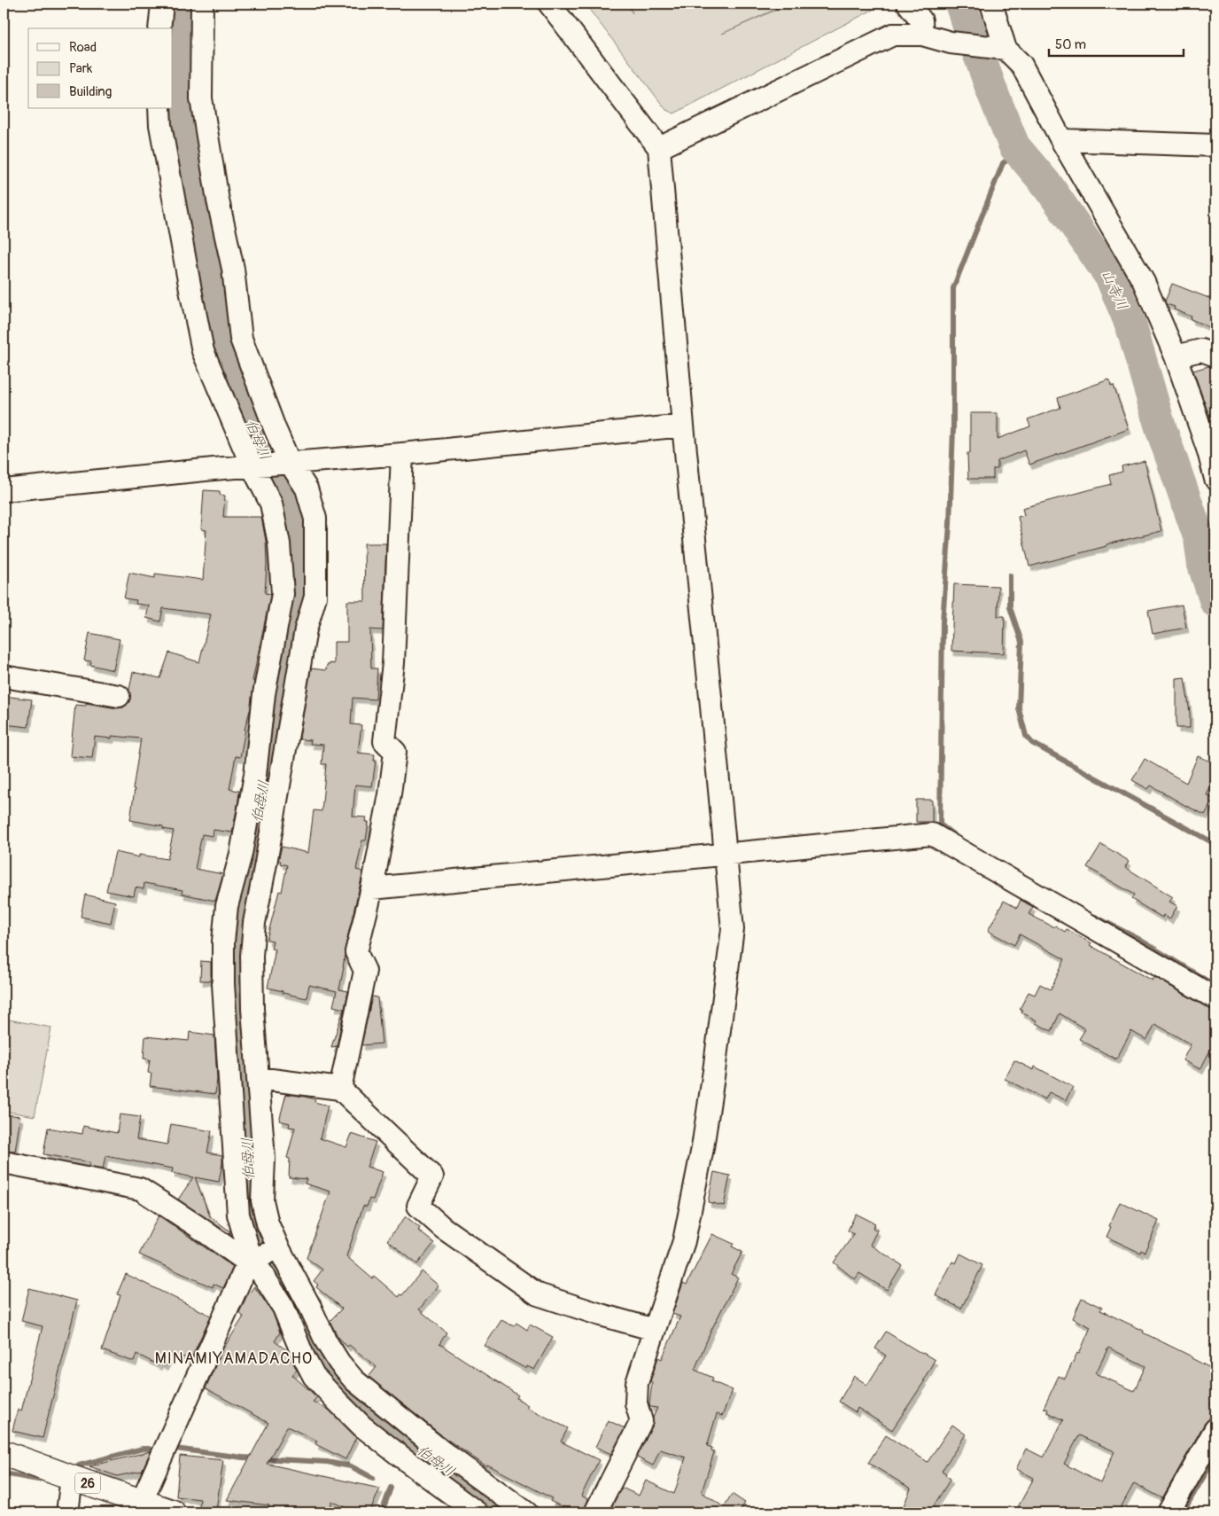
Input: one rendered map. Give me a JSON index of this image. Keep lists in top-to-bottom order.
{
  "streets": {
    "main road": ["26"]
  },
  "districts": ["MINAMIYAMADACHO"],
  "water": ["山寺川", "伯母川"],
  "legend": ["Road", "Park", "Building"],
  "scale_bar": "50 m"
}
